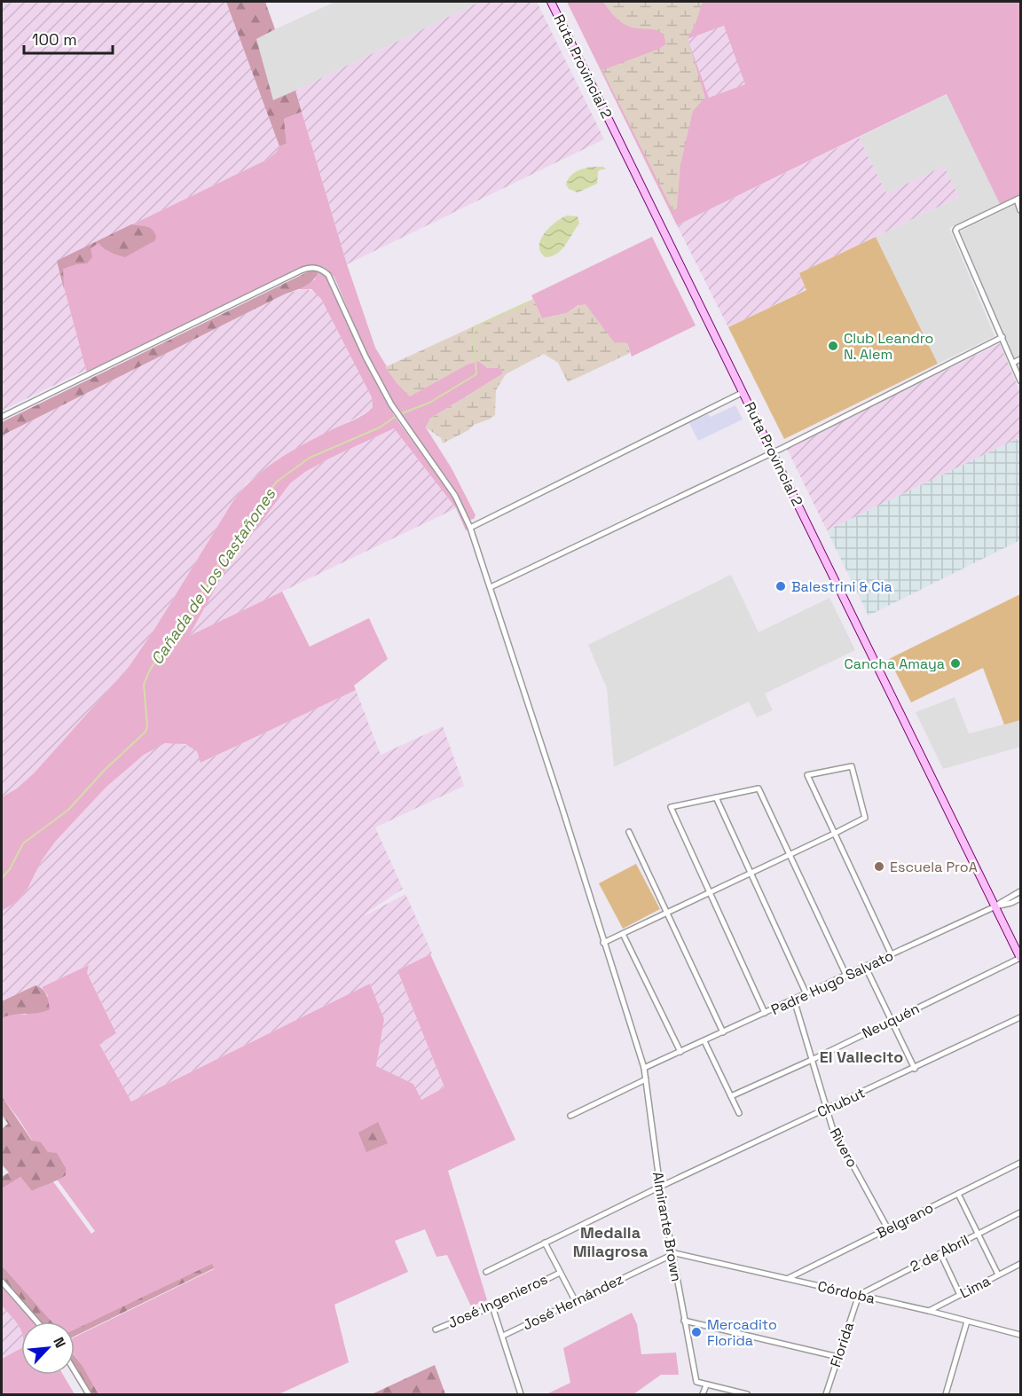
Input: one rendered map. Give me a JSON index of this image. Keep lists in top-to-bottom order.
{
  "streets": {
    "main road": ["Ruta Provincial 2"],
    "street": [
      "Padre Hugo Salvato",
      "Neuquén",
      "Chubut",
      "Rivero",
      "Belgrano",
      "Almirante Brown",
      "2 de Abril",
      "Lima",
      "Córdoba",
      "José Ingenieros",
      "José Hernández",
      "Florida"
    ]
  },
  "crossings": [
    ["Ruta Provincial 2", "Padre Hugo Salvato"],
    ["Ruta Provincial 2", "Neuquén"],
    ["Padre Hugo Salvato", "Rivero"],
    ["Padre Hugo Salvato", "Almirante Brown"],
    ["Neuquén", "Rivero"],
    ["Chubut", "Rivero"],
    ["Chubut", "Almirante Brown"],
    ["Rivero", "Belgrano"],
    ["Belgrano", "Córdoba"],
    ["Almirante Brown", "Córdoba"],
    ["Almirante Brown", "José Hernández"],
    ["2 de Abril", "Córdoba"],
    ["2 de Abril", "Florida"],
    ["Lima", "Córdoba"],
    ["Córdoba", "José Hernández"],
    ["Córdoba", "Florida"]
  ],
  "districts": ["El Vallecito", "Medalla Milagrosa"],
  "water": ["Cañada de Los Castañones"],
  "places": [
    "Club Leandro N. Alem",
    "Balestrini & Cia",
    "Cancha Amaya",
    "Escuela ProA",
    "Mercadito Florida"
  ],
  "scale_bar": "100 m",
  "north": "top right"
}
